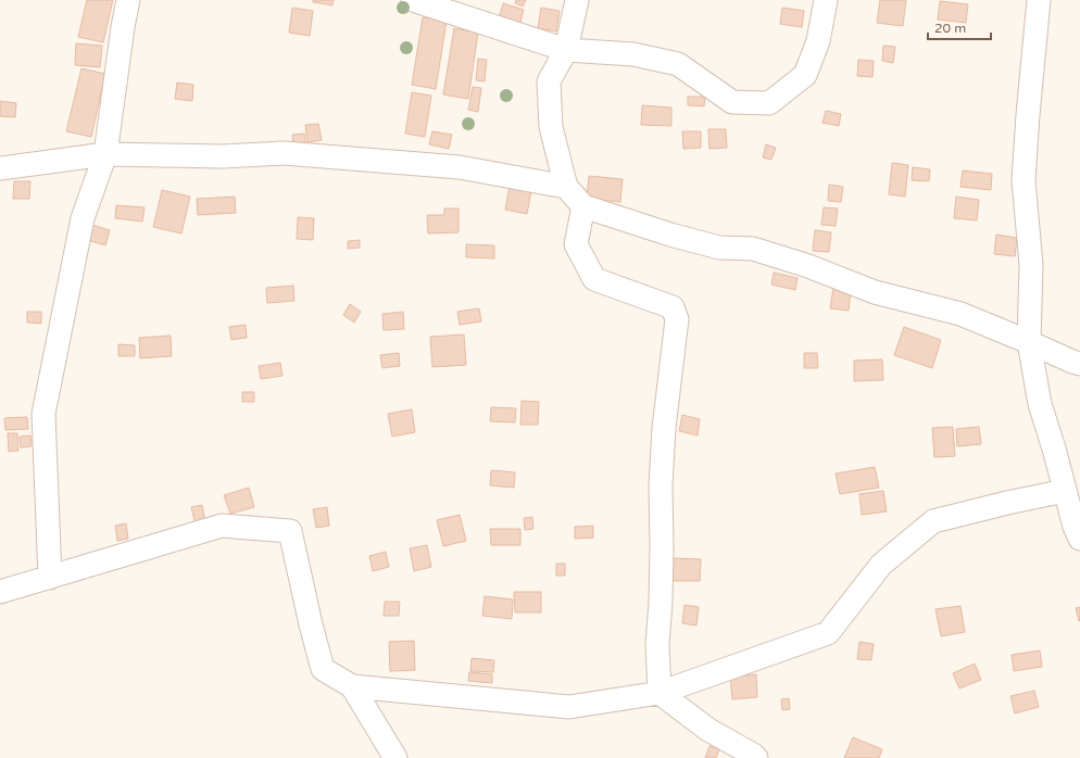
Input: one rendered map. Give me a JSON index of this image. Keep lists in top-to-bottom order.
{
  "scale_bar": "20 m"
}
